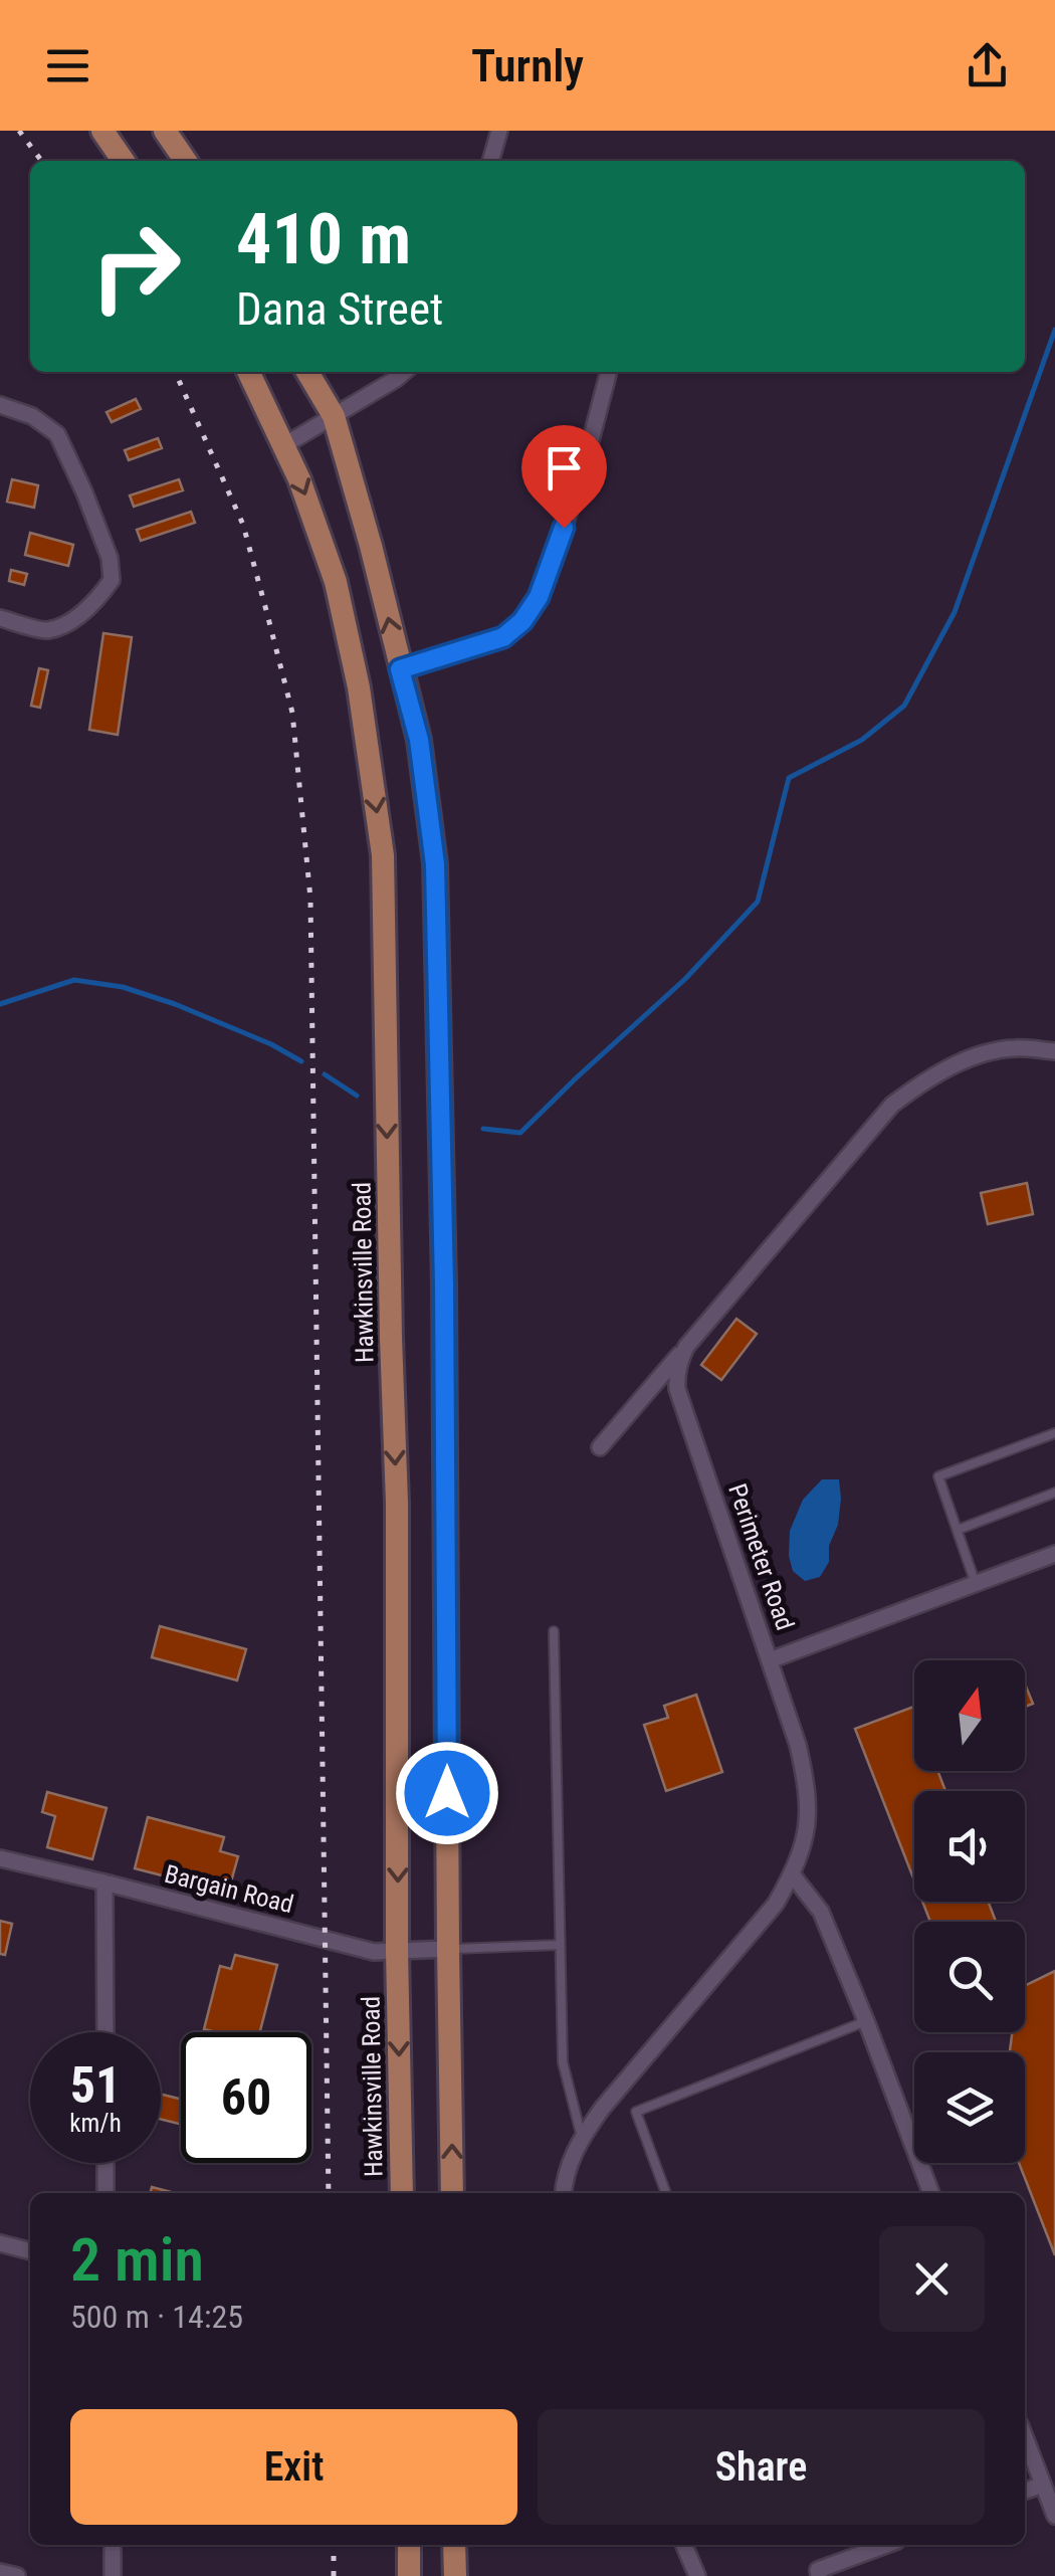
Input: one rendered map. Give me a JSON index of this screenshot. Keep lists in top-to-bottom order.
{
  "streets": {
    "main road": ["Hawkinsville Road"],
    "street": ["Perimeter Road", "Bargain Road"]
  },
  "crossings": [
    ["Hawkinsville Road", "Bargain Road"]
  ],
  "north": "top",
  "page": {
    "header": "Turnly",
    "turn": ["410 m", "Dana Street"],
    "speed": "51 km/h",
    "limit": "60",
    "heading": ["2 min", "500 m · 14:25"],
    "buttons": ["Exit", "Share"]
  }
}
